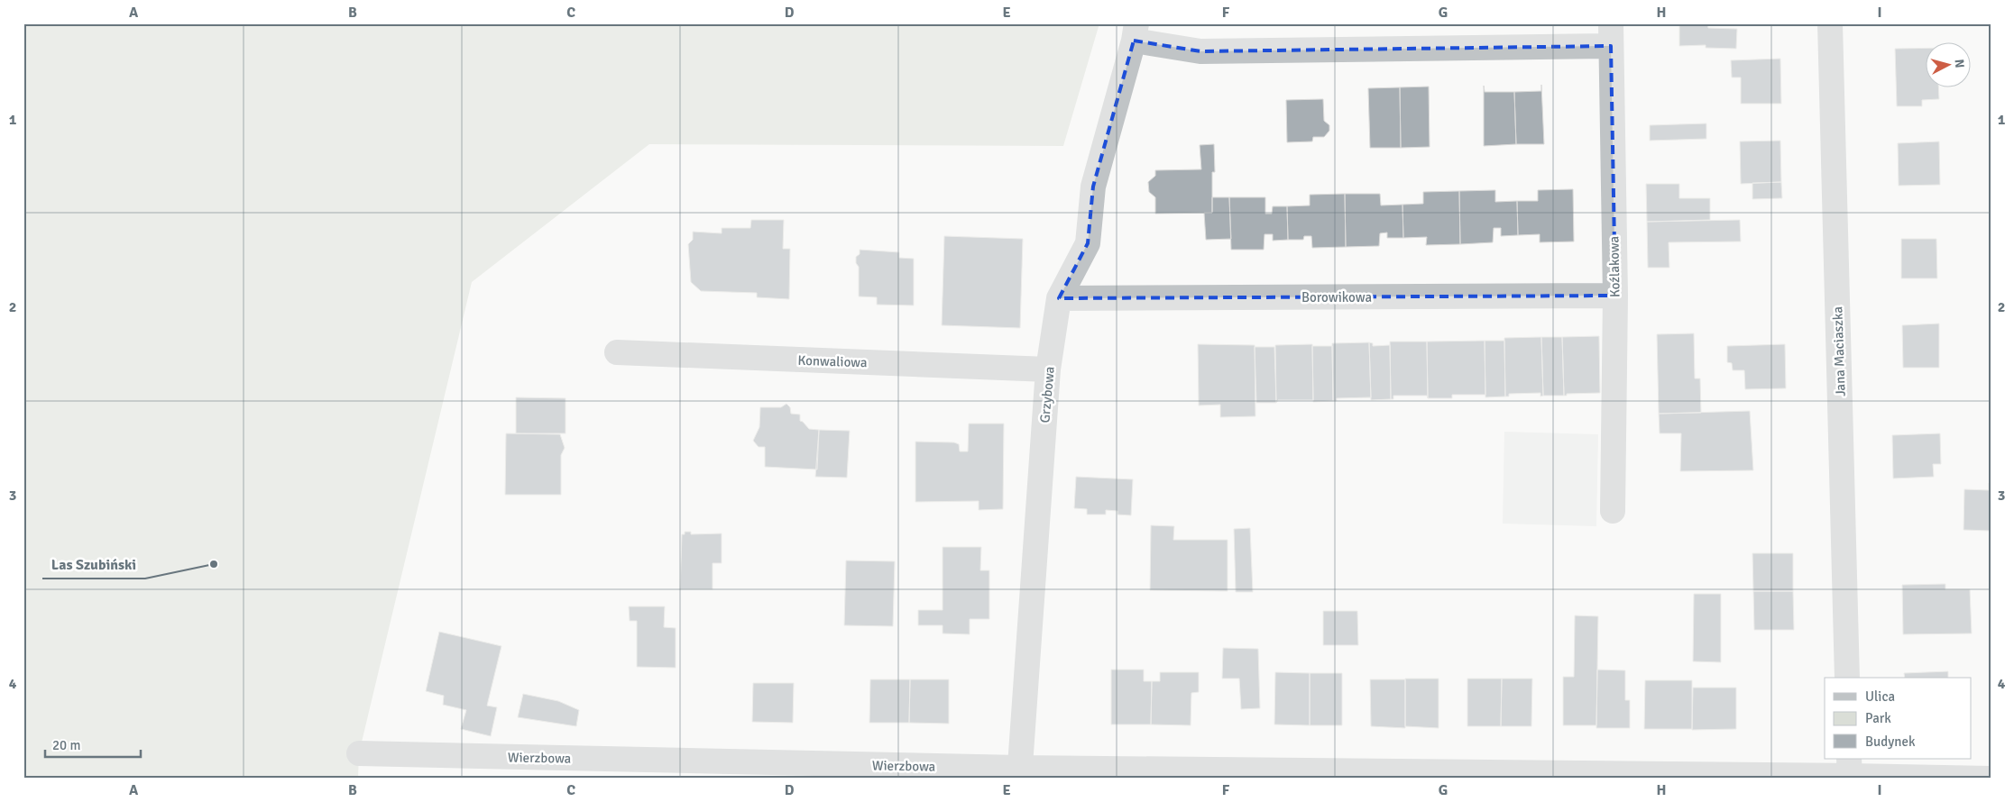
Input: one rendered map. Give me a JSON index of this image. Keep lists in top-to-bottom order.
{
  "streets": {
    "street": [
      "Koźlakowa",
      "Borowikowa",
      "Jana Maciaszka",
      "Konwaliowa",
      "Grzybowa",
      "Wierzbowa"
    ]
  },
  "crossings": [
    ["Koźlakowa", "Borowikowa"],
    ["Borowikowa", "Grzybowa"],
    ["Konwaliowa", "Grzybowa"],
    ["Grzybowa", "Wierzbowa"]
  ],
  "places": ["Las Szubiński"],
  "legend": ["Ulica", "Park", "Budynek"],
  "scale_bar": "20 m",
  "north": "right",
  "grid": {
    "columns": [
      "A",
      "B",
      "C",
      "D",
      "E",
      "F",
      "G",
      "H",
      "I"
    ],
    "rows": [
      "1",
      "2",
      "3",
      "4"
    ]
  }
}
